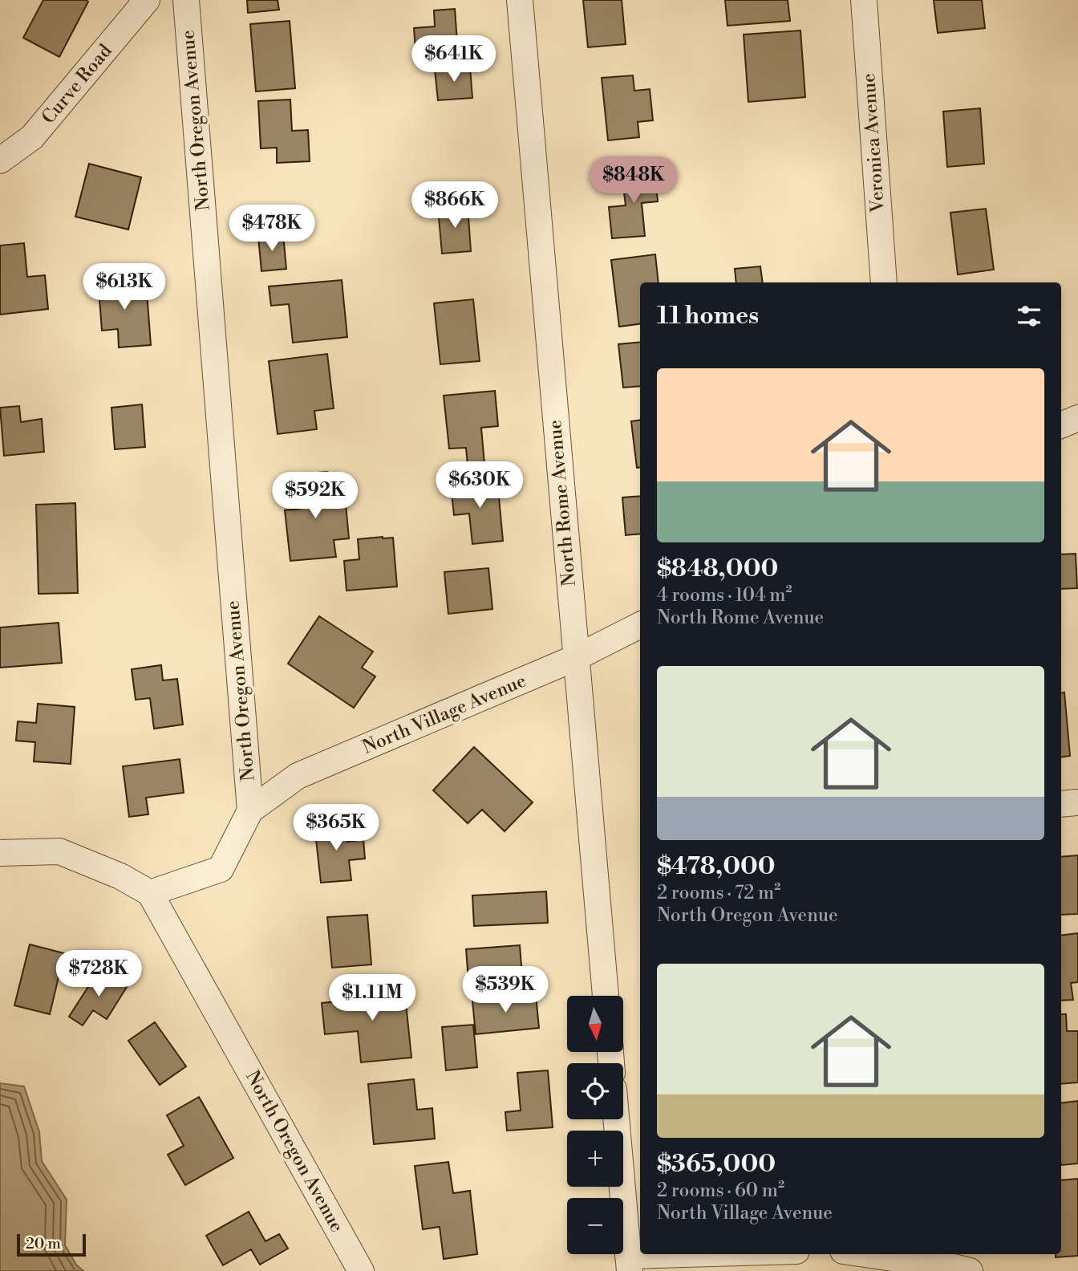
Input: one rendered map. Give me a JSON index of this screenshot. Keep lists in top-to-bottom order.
{
  "streets": {
    "street": [
      "Curve Road",
      "North Oregon Avenue",
      "Veronica Avenue",
      "North Rome Avenue",
      "North Village Avenue"
    ]
  },
  "crossings": [
    ["North Oregon Avenue", "North Village Avenue"],
    ["North Rome Avenue", "North Village Avenue"]
  ],
  "scale_bar": "20 m",
  "north": "bottom",
  "page": {
    "price": [
      "$641K",
      "$848K",
      "$866K",
      "$478K",
      "$613K",
      "$630K",
      "$592K",
      "$365K",
      "$728K",
      "$539K",
      "$1.11M"
    ],
    "heading": "11 homes",
    "list": [
      {
        "name": "$848,000",
        "note": "4 rooms · 104 m² · North Rome Avenue"
      },
      {
        "name": "$478,000",
        "note": "2 rooms · 72 m² · North Oregon Avenue"
      },
      {
        "name": "$365,000",
        "note": "2 rooms · 60 m² · North Village Avenue"
      }
    ],
    "map_buttons": ["+", "−"],
    "scale": "20 m"
  }
}
